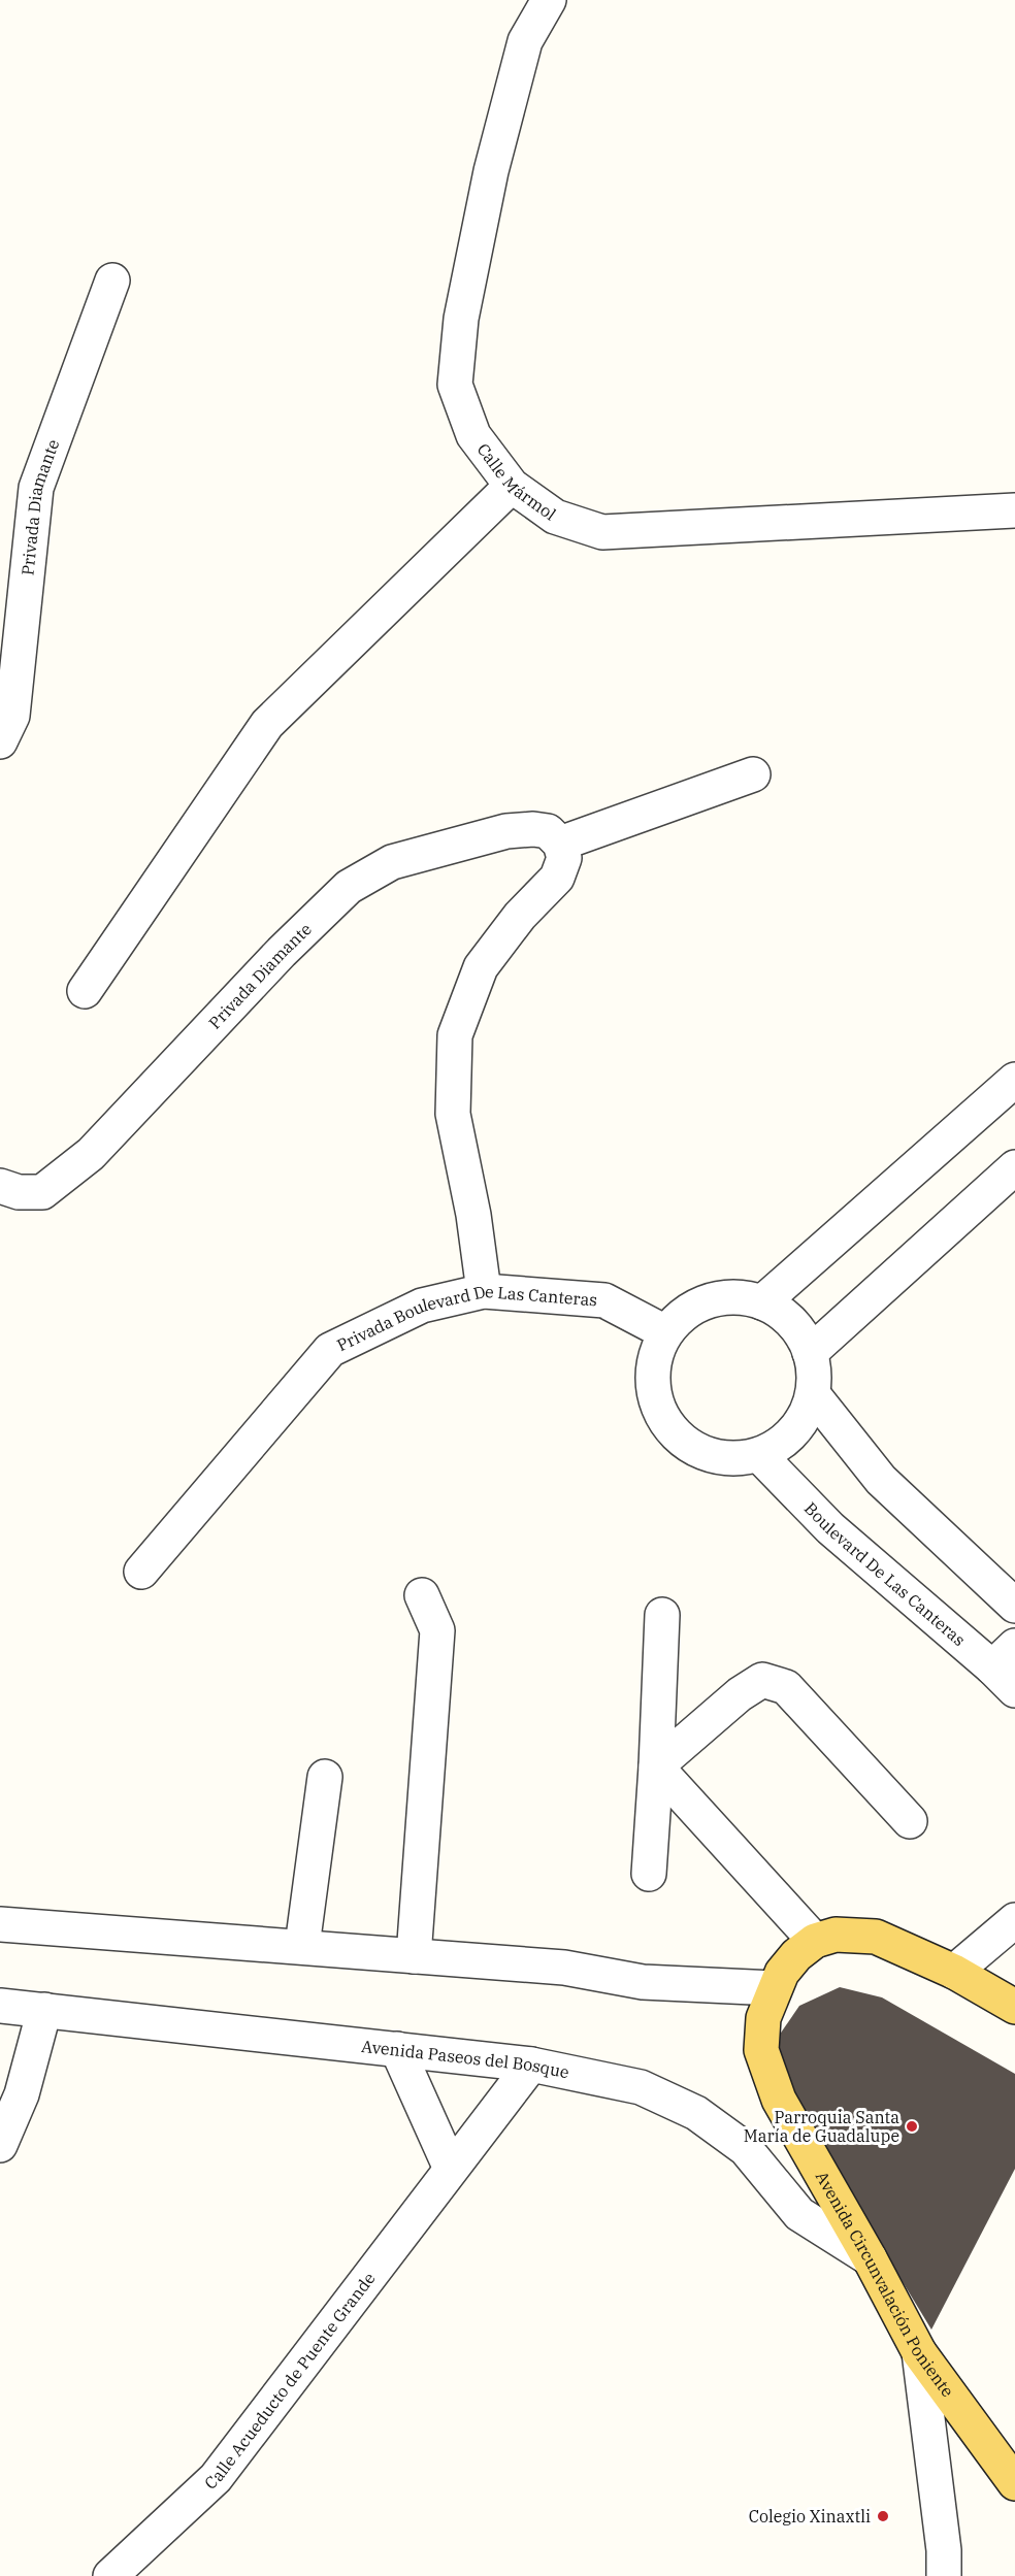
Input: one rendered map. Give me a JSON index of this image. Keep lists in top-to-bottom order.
{
  "streets": {
    "main road": ["Avenida Circunvalación Poniente"],
    "street": [
      "Calle Mármol",
      "Privada Diamante",
      "Privada Boulevard De Las Canteras",
      "Boulevard De Las Canteras",
      "Avenida Paseos del Bosque",
      "Calle Acueducto de Puente Grande"
    ]
  },
  "crossings": [
    ["Privada Boulevard De Las Canteras", "Boulevard De Las Canteras"],
    ["Avenida Paseos del Bosque", "Avenida Circunvalación Poniente"],
    ["Avenida Paseos del Bosque", "Calle Acueducto de Puente Grande"]
  ],
  "places": ["Parroquia Santa María de Guadalupe", "Colegio Xinaxtli"]
}
